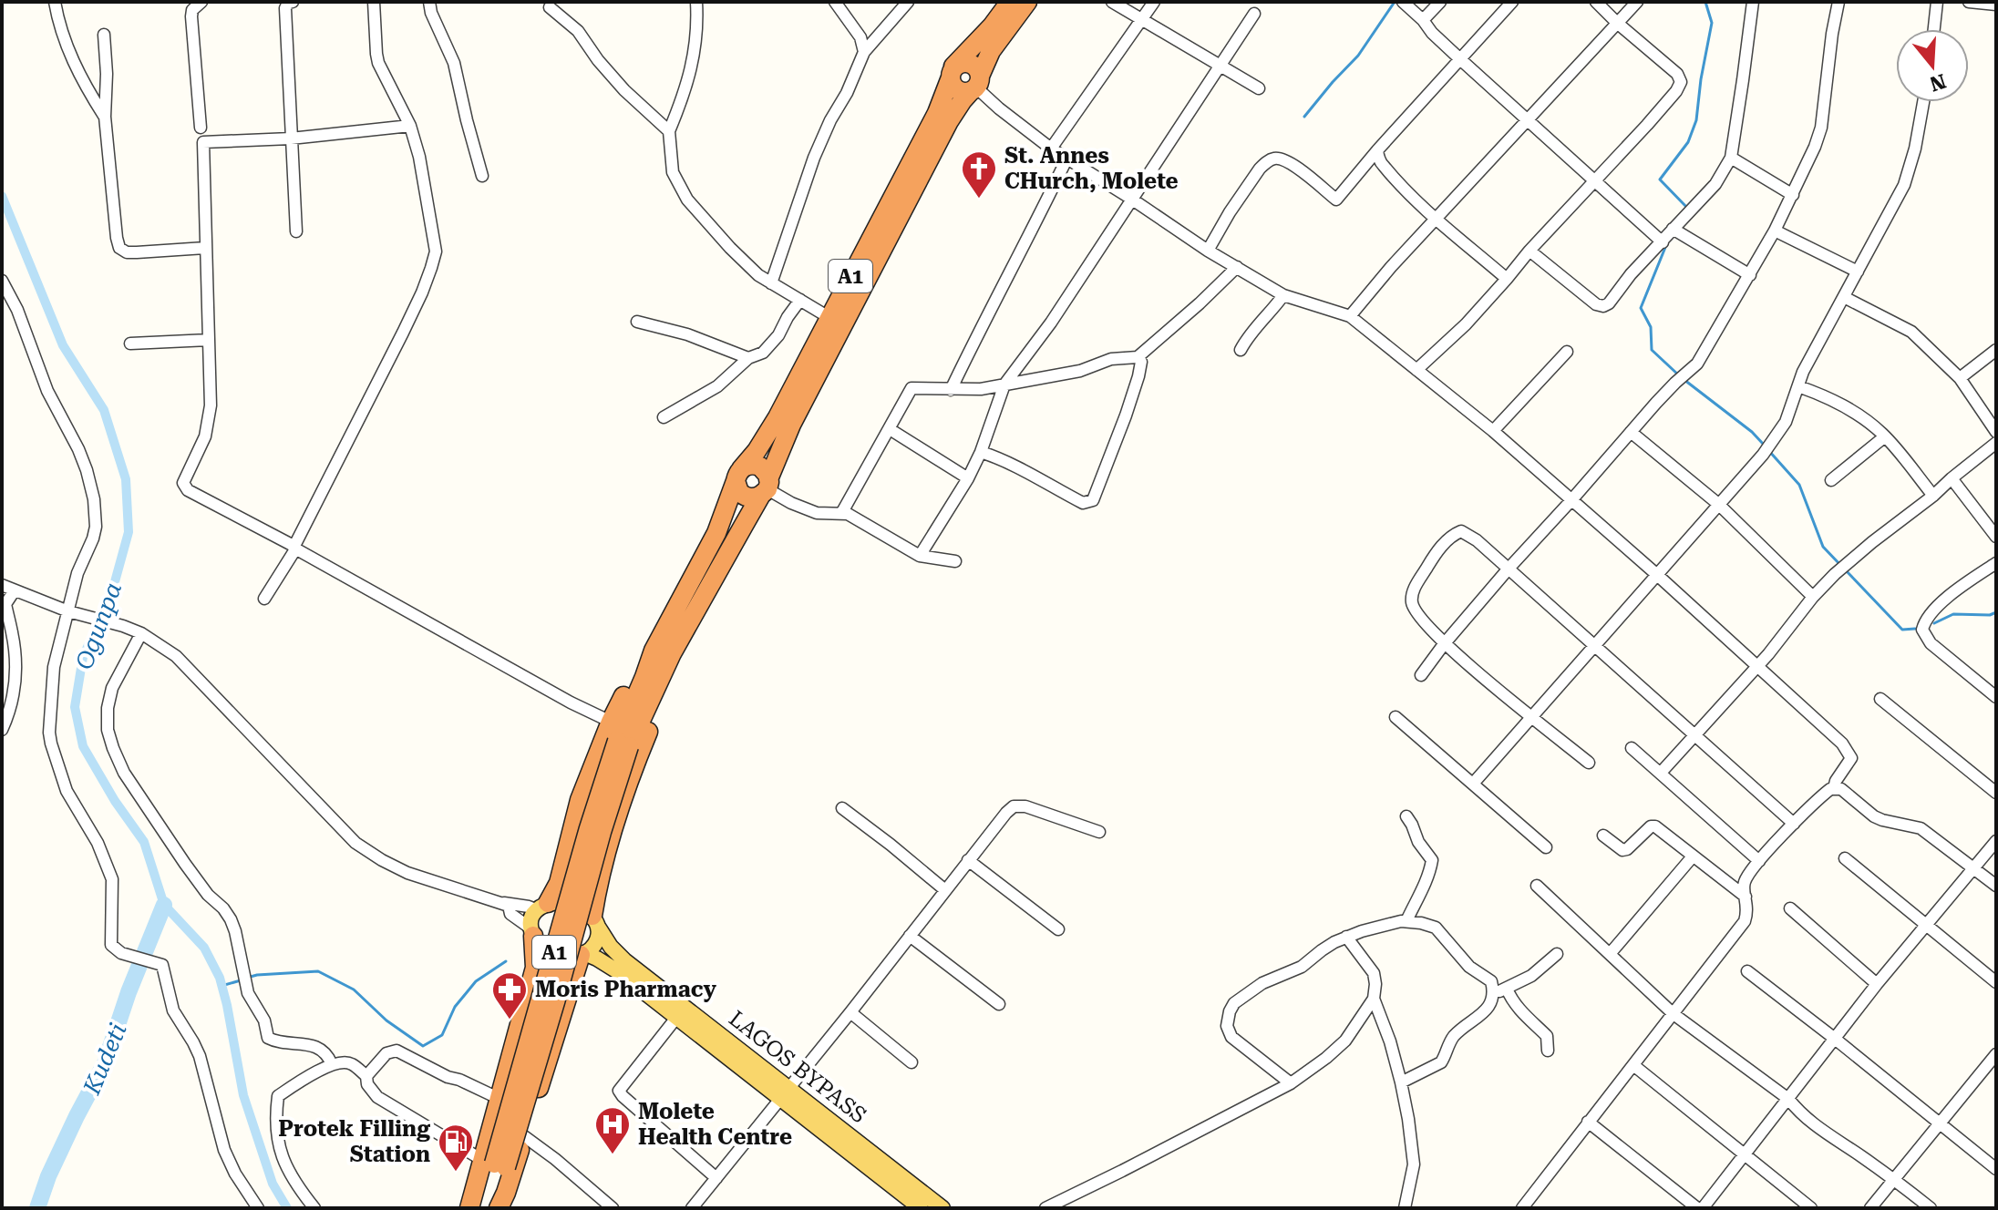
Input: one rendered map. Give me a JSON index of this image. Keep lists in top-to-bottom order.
{
  "streets": {
    "highway": ["A1"],
    "main road": ["LAGOS BYPASS"]
  },
  "water": ["Ogunpa", "Kudeti"],
  "places": {
    "church": ["St. Annes CHurch, Molete"],
    "pharmacy": ["Moris Pharmacy"],
    "hospital": ["Molete Health Centre"],
    "fuel station": ["Protek Filling Station"]
  },
  "north": "bottom"
}
